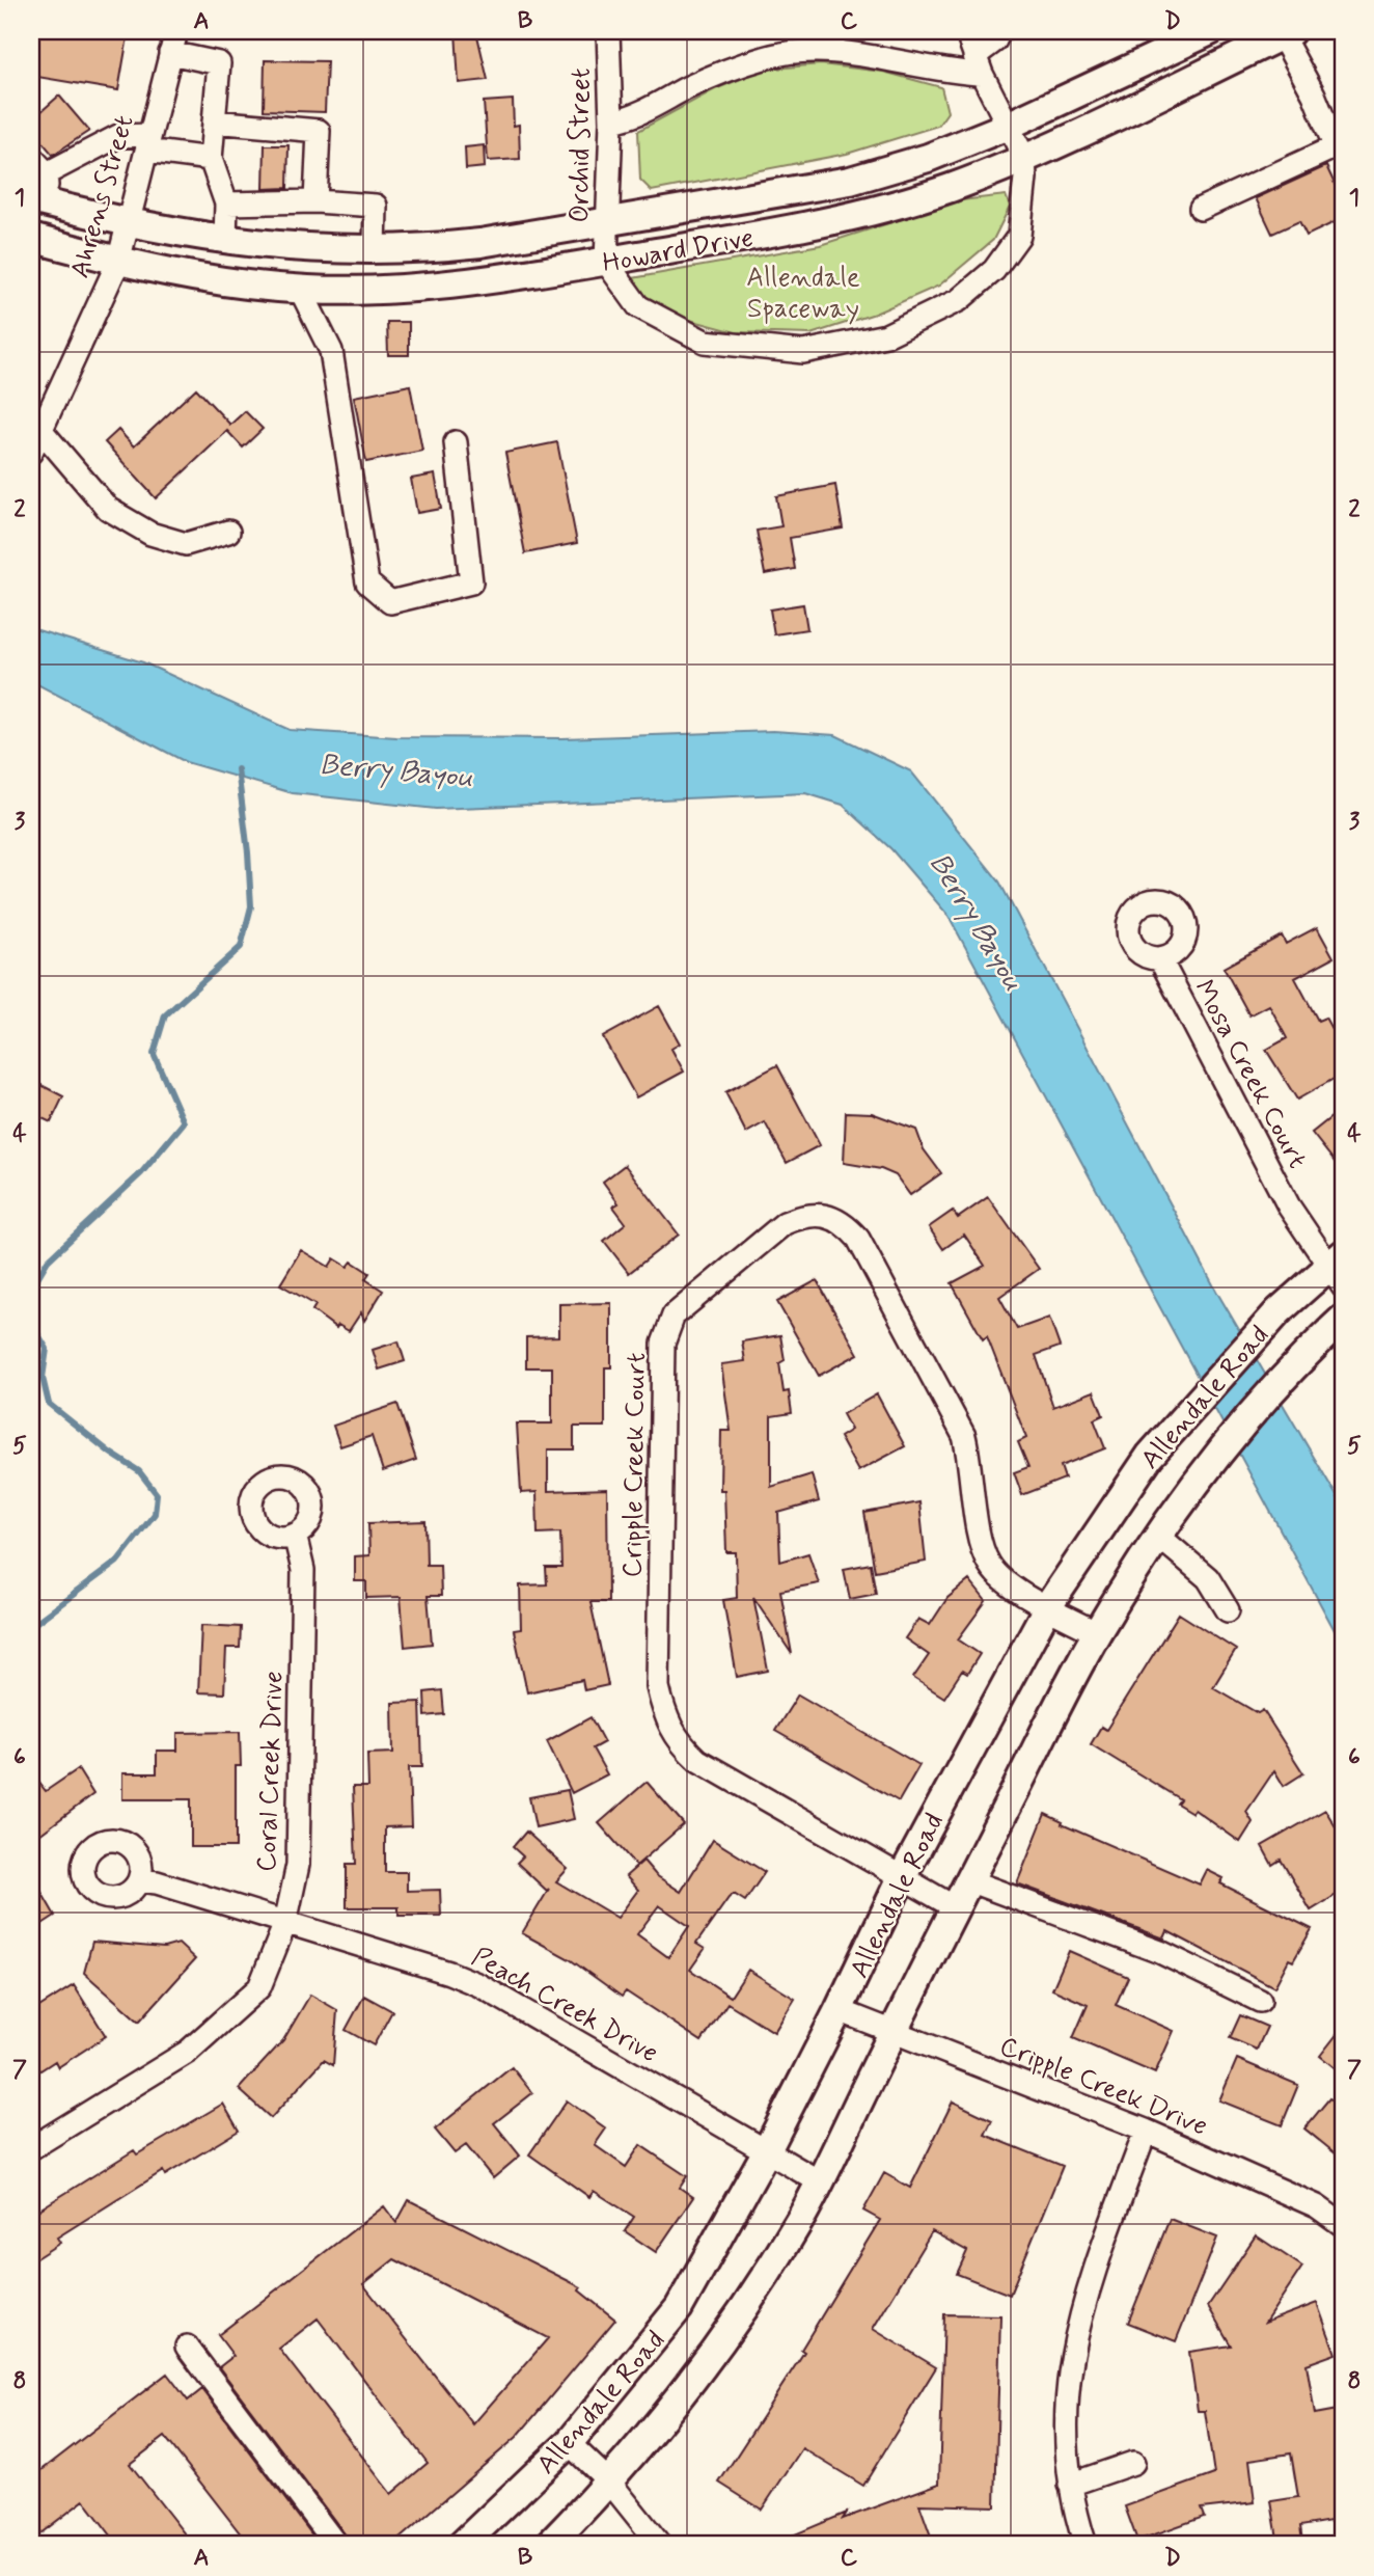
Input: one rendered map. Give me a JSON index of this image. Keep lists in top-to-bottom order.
{
  "streets": {
    "main road": ["Howard Drive", "Allendale Road"],
    "street": [
      "Orchid Street",
      "Ahrens Street",
      "Mosa Creek Court",
      "Cripple Creek Court",
      "Coral Creek Drive",
      "Peach Creek Drive",
      "Cripple Creek Drive"
    ]
  },
  "crossings": [
    ["Orchid Street", "Howard Drive"],
    ["Ahrens Street", "Howard Drive"],
    ["Mosa Creek Court", "Allendale Road"],
    ["Allendale Road", "Cripple Creek Court"],
    ["Allendale Road", "Peach Creek Drive"],
    ["Allendale Road", "Cripple Creek Drive"],
    ["Coral Creek Drive", "Peach Creek Drive"]
  ],
  "water": ["Berry Bayou"],
  "parks": ["Allendale Spaceway"],
  "grid": {
    "columns": [
      "A",
      "B",
      "C",
      "D"
    ],
    "rows": [
      "1",
      "2",
      "3",
      "4",
      "5",
      "6",
      "7",
      "8"
    ]
  }
}
